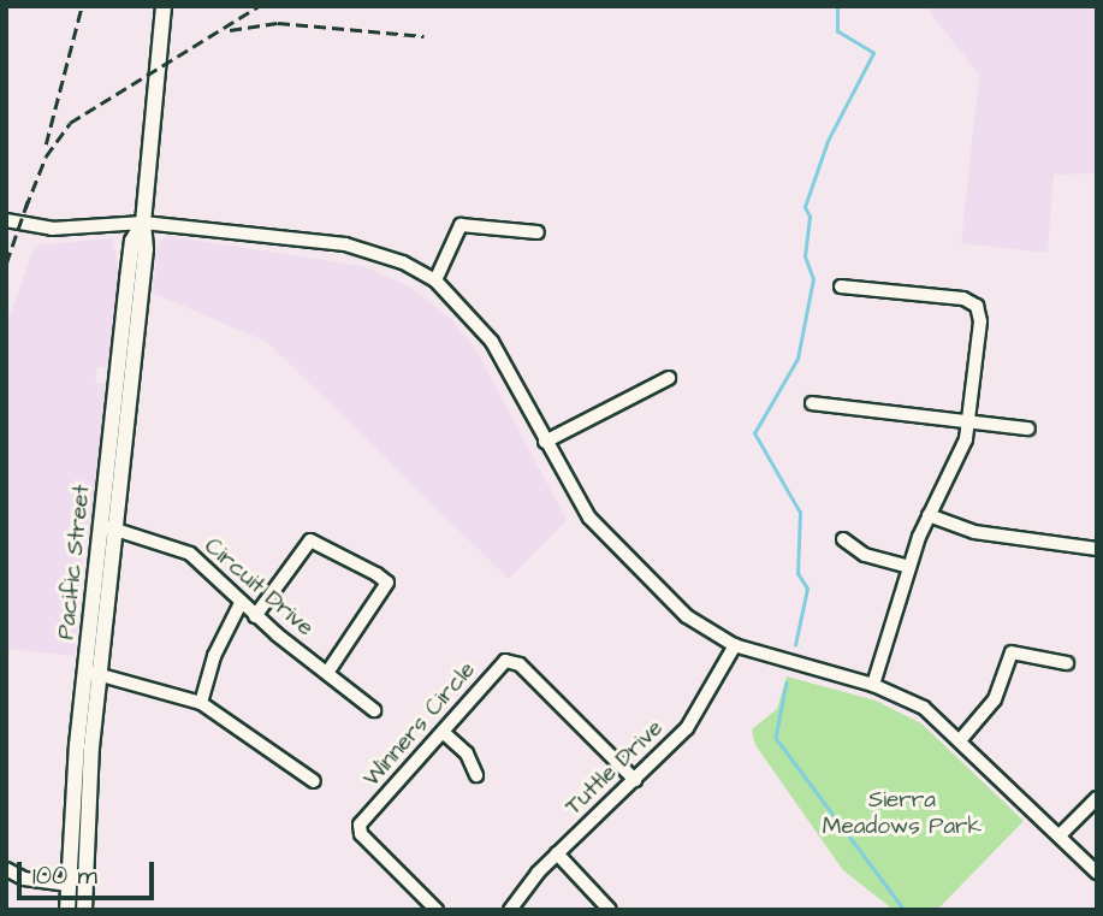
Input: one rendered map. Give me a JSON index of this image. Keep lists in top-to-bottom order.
{
  "streets": {
    "main road": ["Pacific Street"],
    "street": ["Circuit Drive", "Winners Circle", "Tuttle Drive"]
  },
  "crossings": [
    ["Pacific Street", "Circuit Drive"],
    ["Winners Circle", "Tuttle Drive"]
  ],
  "parks": ["Sierra Meadows Park"],
  "scale_bar": "100 m"
}
